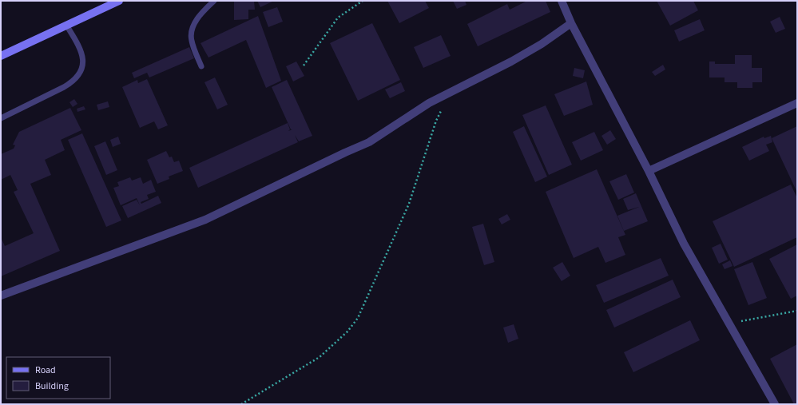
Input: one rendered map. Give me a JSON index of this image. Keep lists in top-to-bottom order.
{
  "legend": ["Road", "Building"]
}
